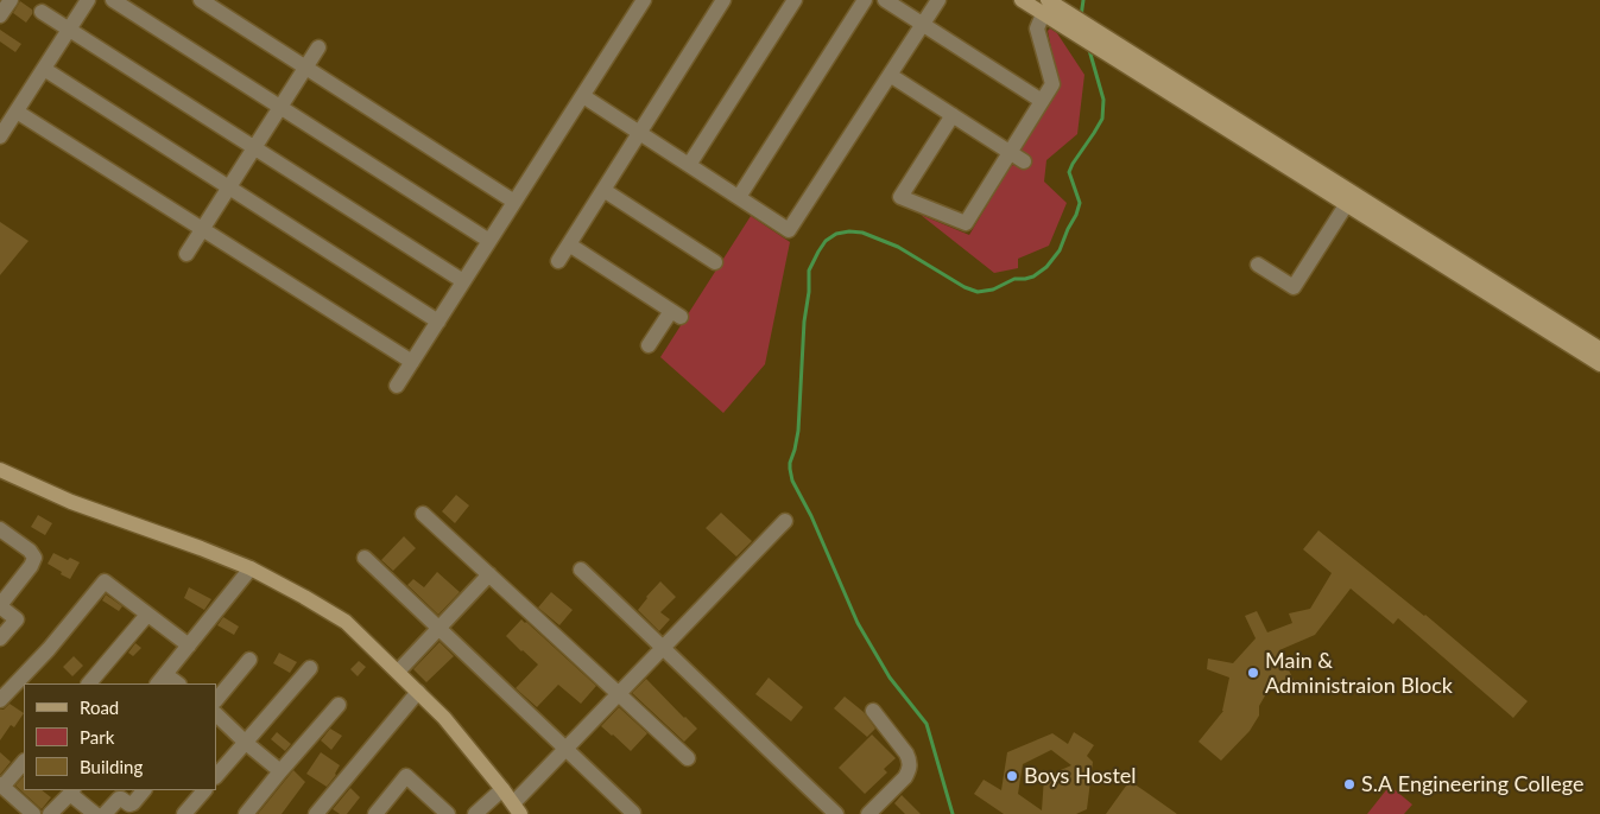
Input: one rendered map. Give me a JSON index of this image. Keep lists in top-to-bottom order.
{
  "places": ["Main & Administraion Block", "Boys Hostel", "S.A Engineering College"],
  "legend": ["Road", "Park", "Building"]
}
